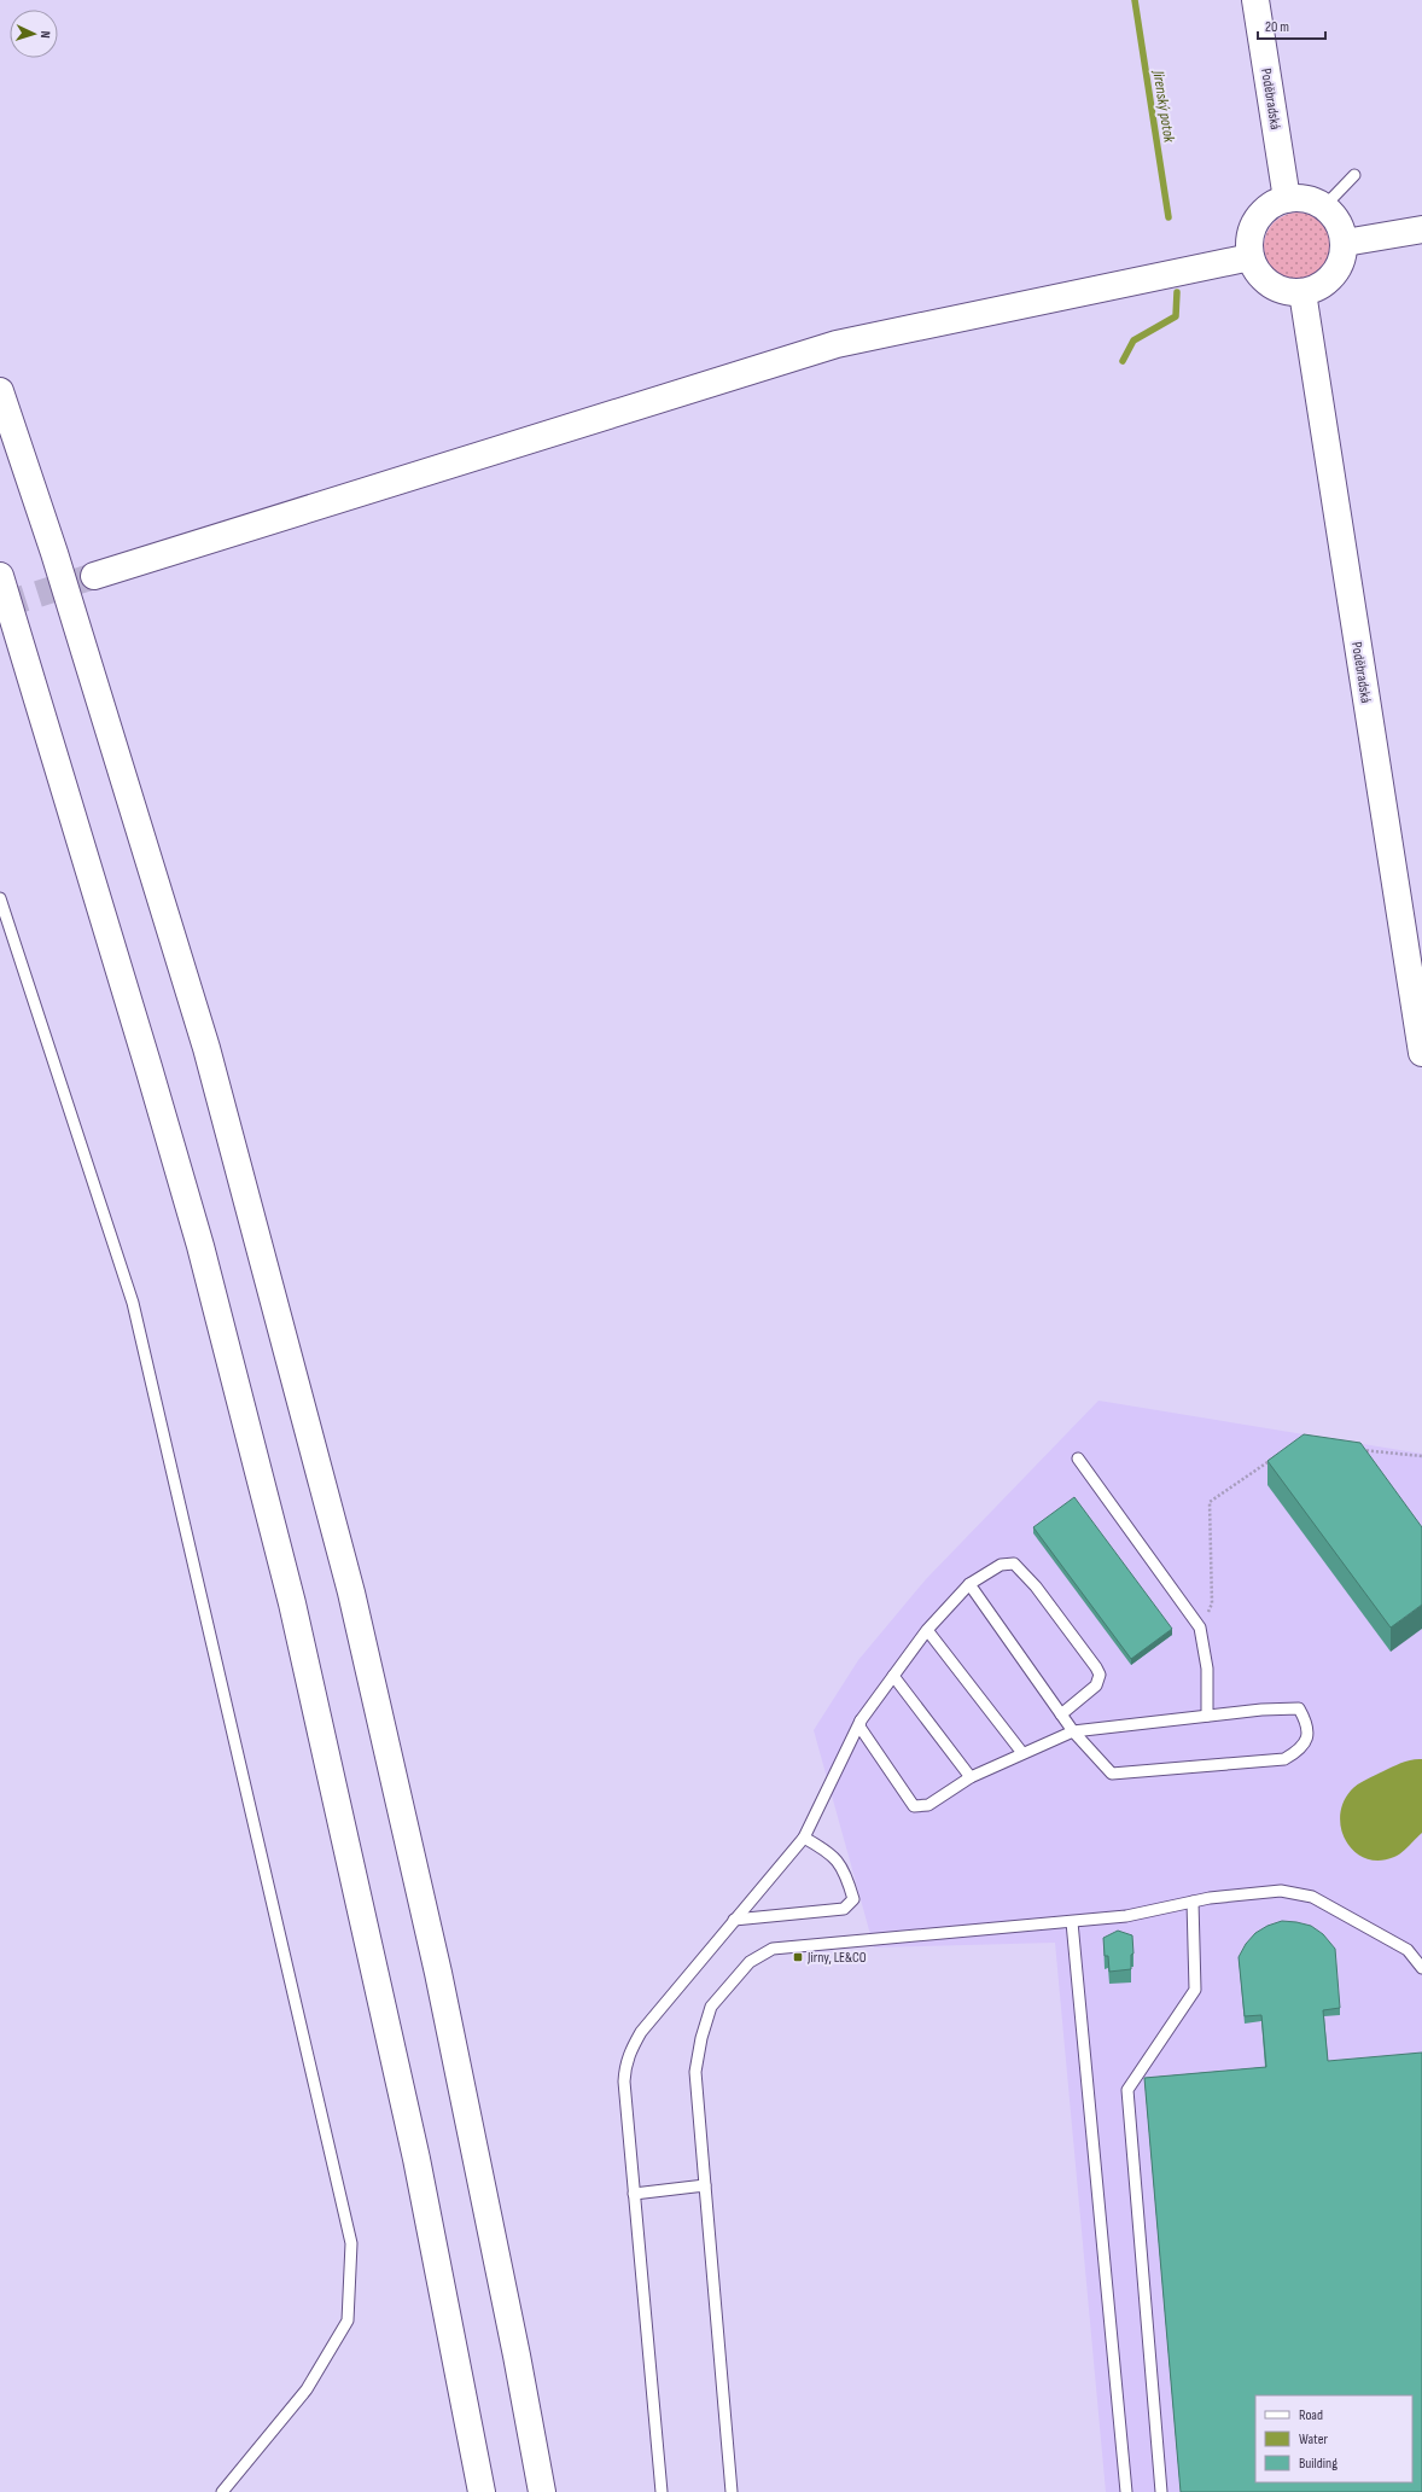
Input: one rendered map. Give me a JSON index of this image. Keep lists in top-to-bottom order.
{
  "streets": {
    "main road": ["Poděbradská"]
  },
  "water": ["Jirenský potok"],
  "places": {
    "transit": ["Jirny, LE&CO"]
  },
  "legend": ["Road", "Water", "Building"],
  "scale_bar": "20 m",
  "north": "right"
}
